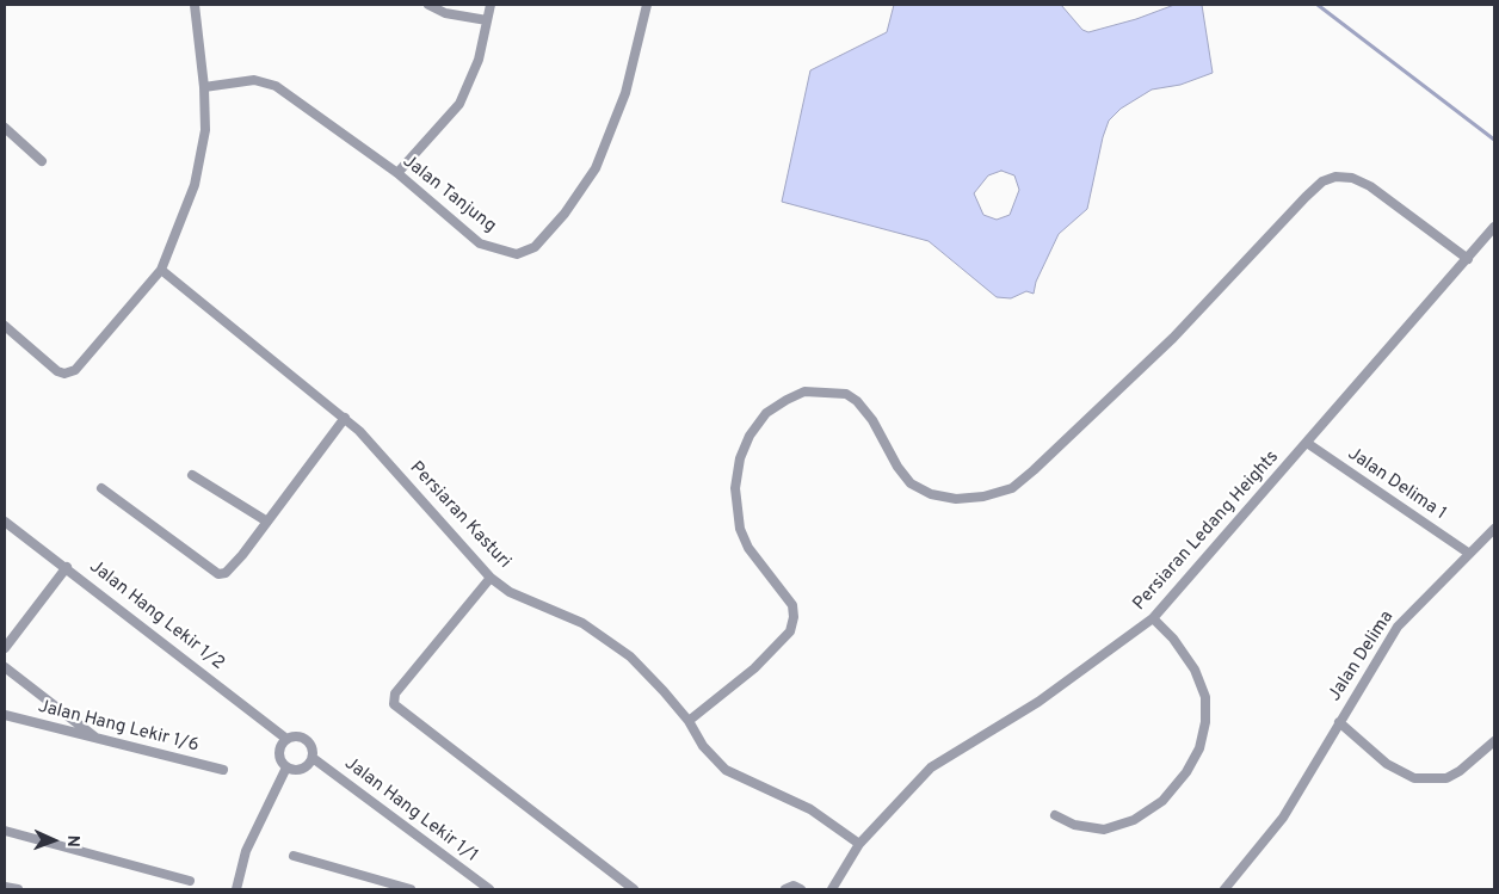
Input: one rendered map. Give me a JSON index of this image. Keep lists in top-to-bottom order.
{
  "streets": {
    "street": [
      "Jalan Tanjung",
      "Jalan Delima 1",
      "Persiaran Kasturi",
      "Persiaran Ledang Heights",
      "Jalan Hang Lekir 1/2",
      "Jalan Delima",
      "Jalan Hang Lekir 1/6",
      "Jalan Hang Lekir 1/1"
    ]
  },
  "crossings": [
    ["Jalan Delima 1", "Persiaran Ledang Heights"],
    ["Jalan Delima 1", "Jalan Delima"],
    ["Persiaran Kasturi", "Persiaran Ledang Heights"],
    ["Jalan Hang Lekir 1/2", "Jalan Hang Lekir 1/1"]
  ],
  "north": "right"
}
